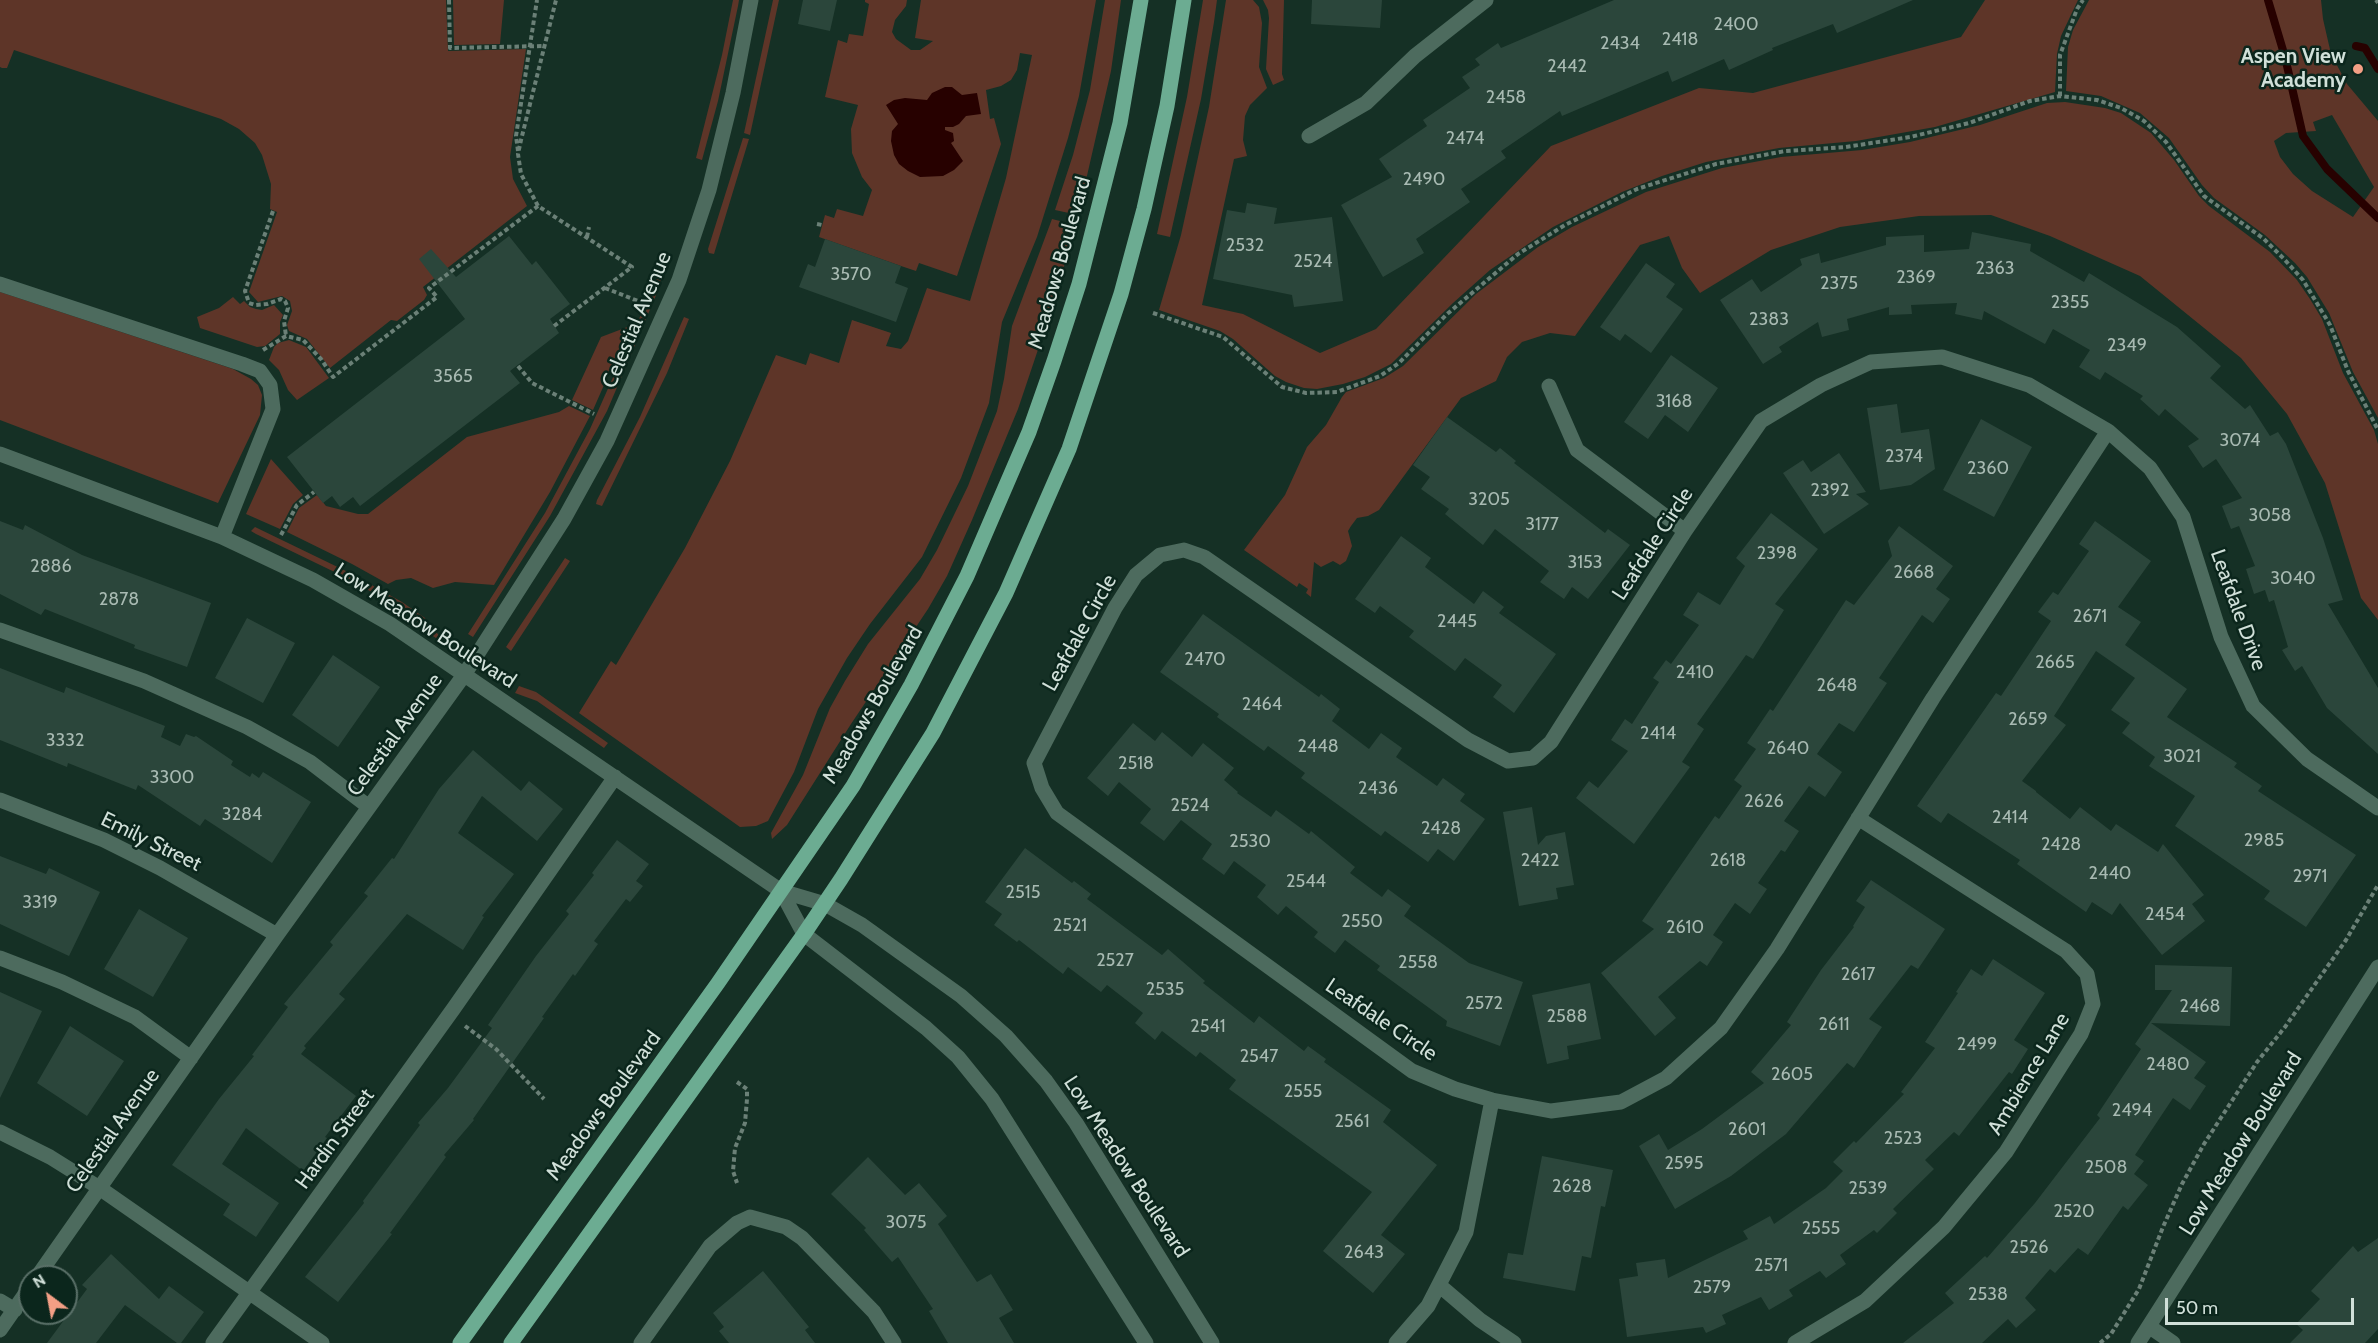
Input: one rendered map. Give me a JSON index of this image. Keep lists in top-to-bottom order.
{
  "streets": {
    "main road": ["Meadows Boulevard"],
    "street": [
      "Celestial Avenue",
      "Leafdale Circle",
      "Leafdale Drive",
      "Low Meadow Boulevard",
      "Emily Street",
      "Ambience Lane",
      "Hardin Street"
    ]
  },
  "crossings": [
    ["Meadows Boulevard", "Low Meadow Boulevard"],
    ["Celestial Avenue", "Low Meadow Boulevard"],
    ["Celestial Avenue", "Emily Street"],
    ["Leafdale Circle", "Leafdale Drive"],
    ["Leafdale Circle", "Ambience Lane"]
  ],
  "places": ["Aspen View Academy"],
  "house_numbers": [
    "2400",
    "2418",
    "2434",
    "2442",
    "2458",
    "2474",
    "2490",
    "2532",
    "2524",
    "2363",
    "3570",
    "2369",
    "2375",
    "2355",
    "2383",
    "2349",
    "3565",
    "3168",
    "3074",
    "2374",
    "2360",
    "2392",
    "3205",
    "3058",
    "3177",
    "2398",
    "3153",
    "2886",
    "2668",
    "3040",
    "2878",
    "2671",
    "2445",
    "2470",
    "2665",
    "2410",
    "2648",
    "2464",
    "2659",
    "2414",
    "3332",
    "2448",
    "2640",
    "3021",
    "2518",
    "3300",
    "2436",
    "2626",
    "2524",
    "3284",
    "2414",
    "2428",
    "2985",
    "2530",
    "2428",
    "2422",
    "2618",
    "2440",
    "2971",
    "2544",
    "2515",
    "3319",
    "2454",
    "2550",
    "2521",
    "2610",
    "2527",
    "2558",
    "2617",
    "2535",
    "2572",
    "2468",
    "2588",
    "2611",
    "2541",
    "2499",
    "2547",
    "2480",
    "2605",
    "2555",
    "2494",
    "2561",
    "2601",
    "2523",
    "2595",
    "2508",
    "2628",
    "2539",
    "2520",
    "3075",
    "2555",
    "2526",
    "2643",
    "2571",
    "2579",
    "2538"
  ],
  "scale_bar": "50 m",
  "north": "top left"
}
